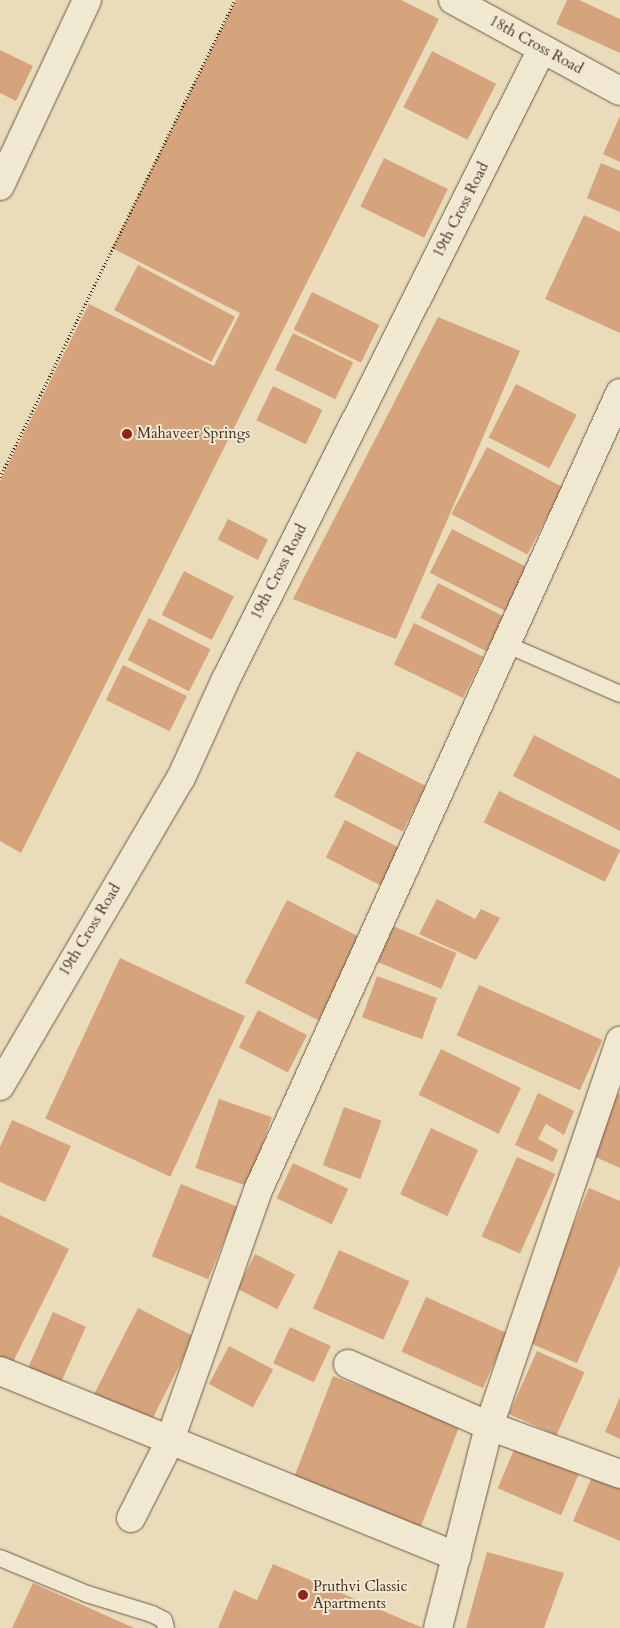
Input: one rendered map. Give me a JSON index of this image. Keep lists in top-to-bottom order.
{
  "streets": {
    "street": ["18th Cross Road", "19th Cross Road"]
  },
  "crossings": [
    ["18th Cross Road", "19th Cross Road"]
  ],
  "places": ["Mahaveer Springs", "Pruthvi Classic Apartments"]
}
